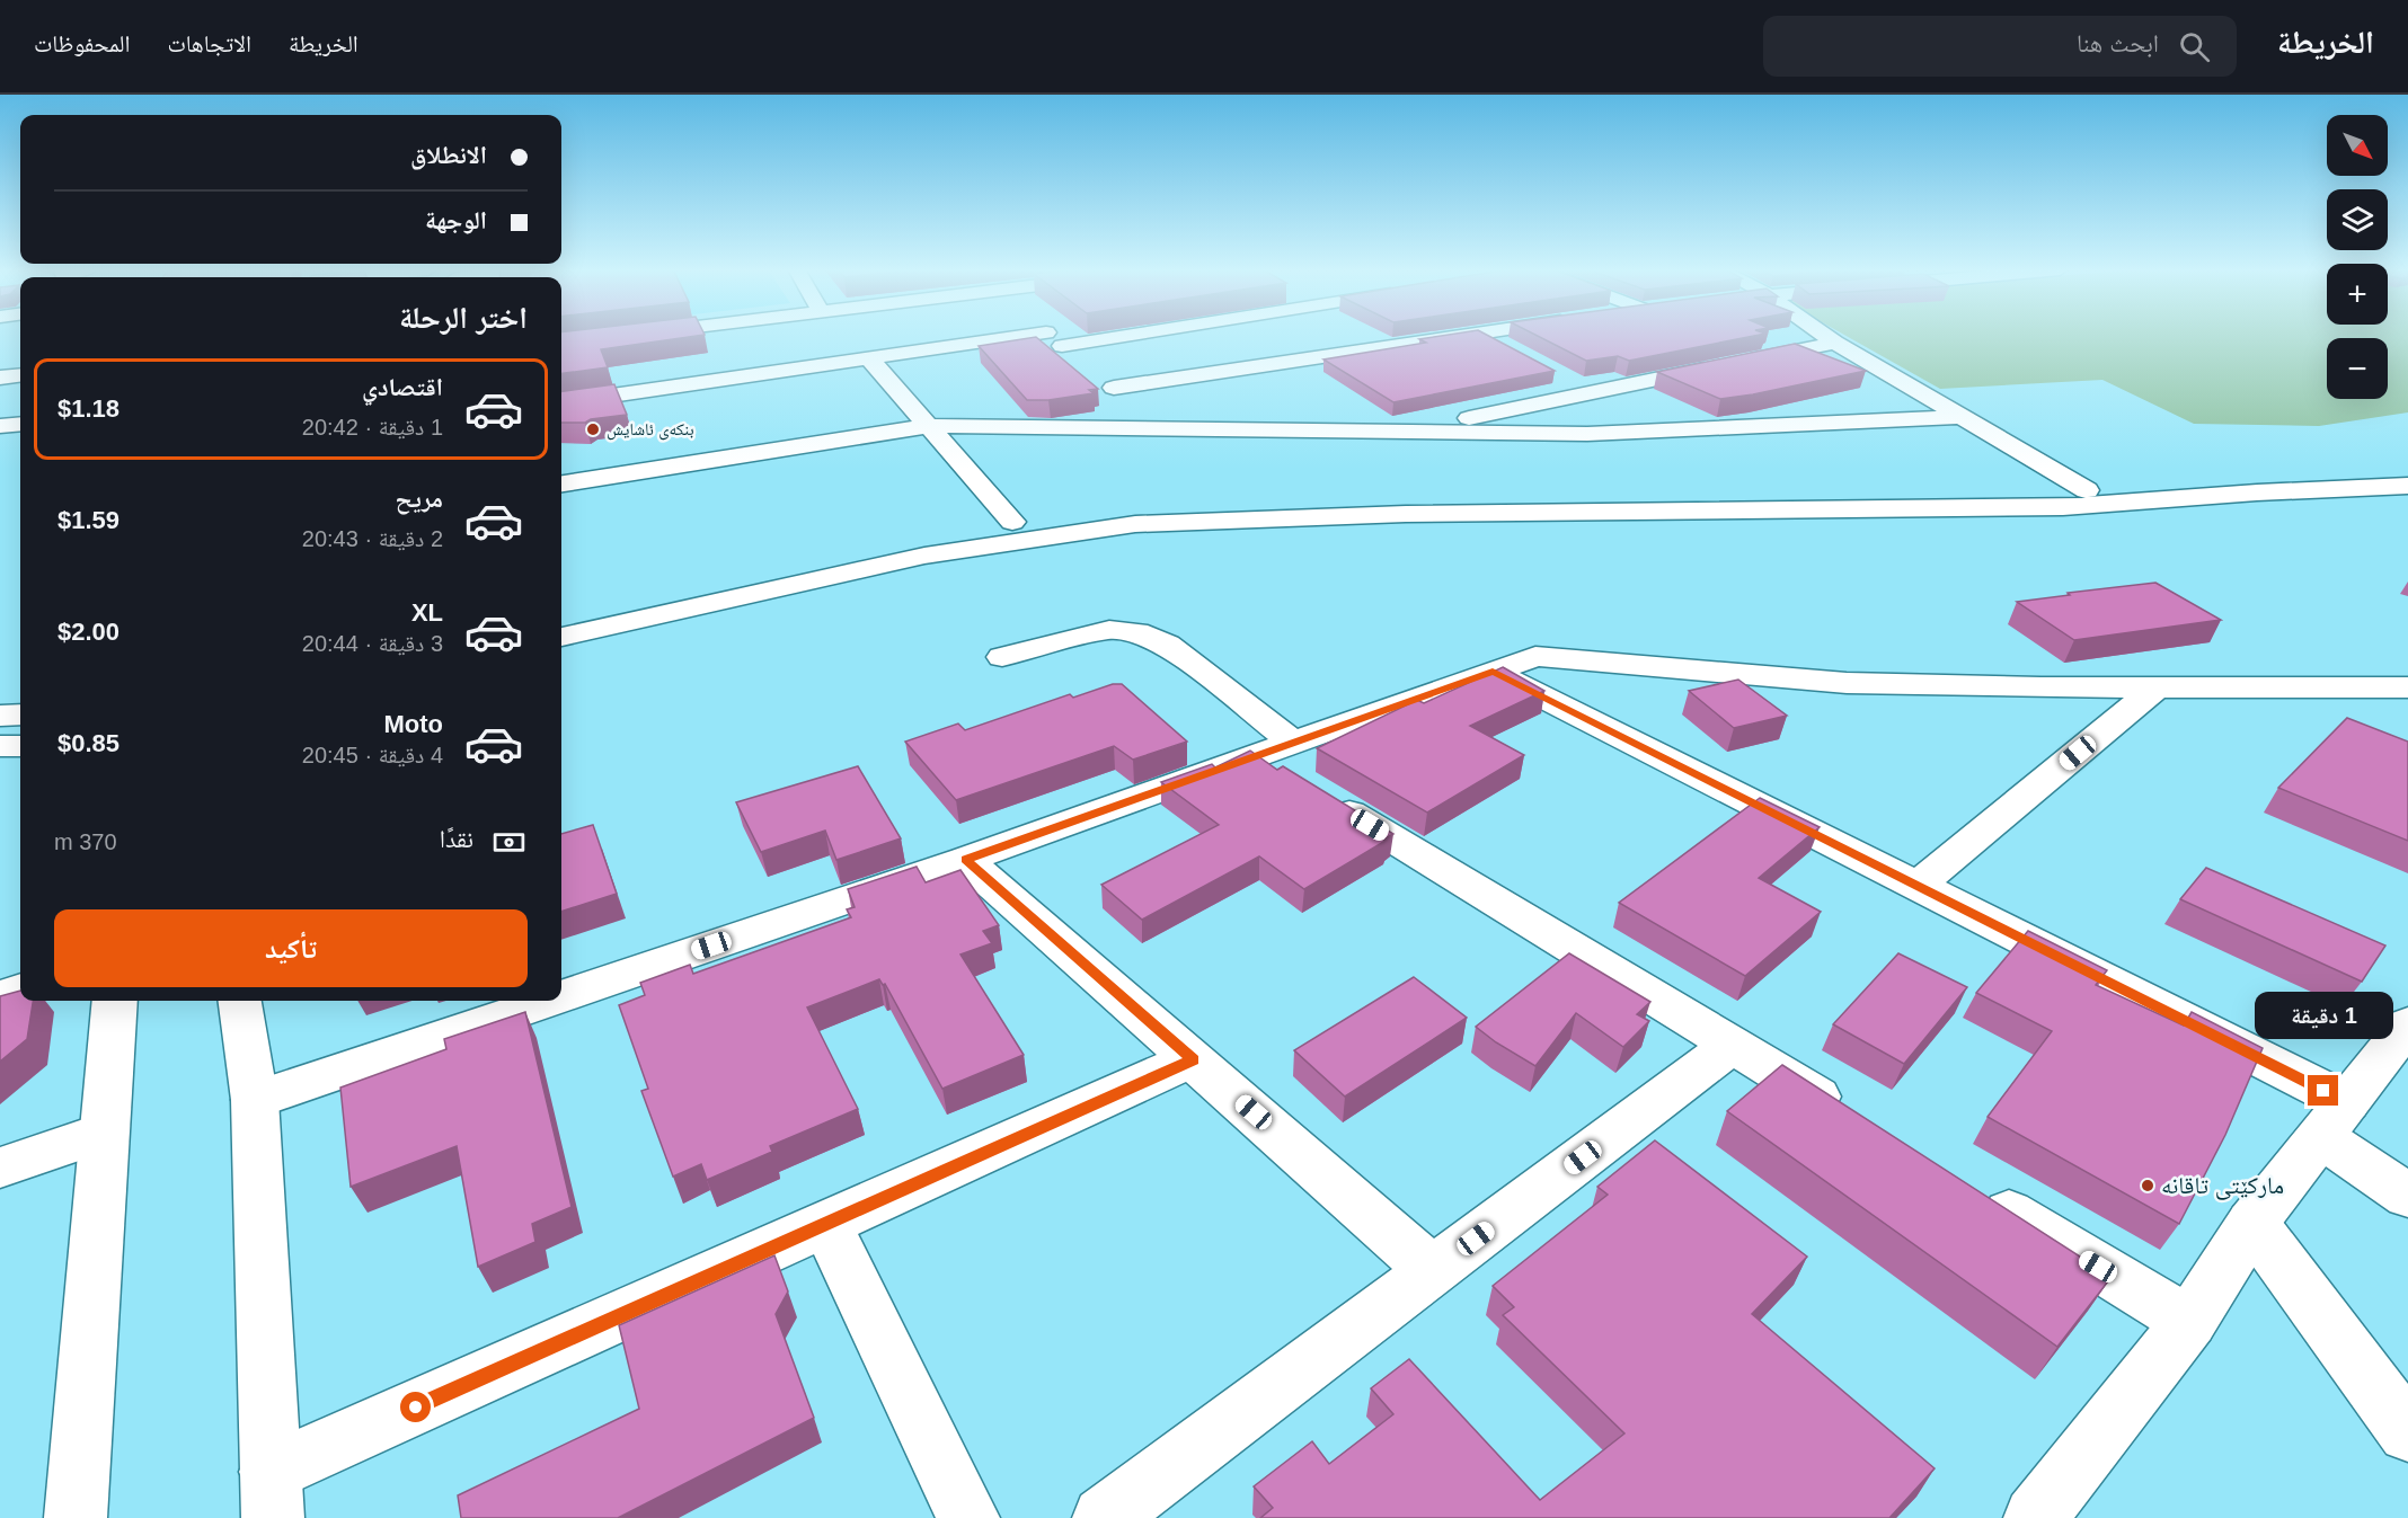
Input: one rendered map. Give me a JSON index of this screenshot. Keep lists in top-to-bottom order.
{
  "places": ["بنکەی ئاشایش", "مارکێتی تاقانە"],
  "north": "bottom right",
  "page": {
    "header": "الخريطة",
    "search": "ابحث هنا",
    "nav": ["الخريطة", "الاتجاهات", "المحفوظات"],
    "map_buttons": ["+", "−"],
    "banner": ["الانطلاق", "الوجهة"],
    "heading": "اختر الرحلة",
    "list": [
      {
        "name": "اقتصادي",
        "note": "1 دقيقة · 20:42",
        "value": "$1.18"
      },
      {
        "name": "مريح",
        "note": "2 دقيقة · 20:43",
        "value": "$1.59"
      },
      {
        "name": "XL",
        "note": "3 دقيقة · 20:44",
        "value": "$2.00"
      },
      {
        "name": "Moto",
        "note": "4 دقيقة · 20:45",
        "value": "$0.85"
      }
    ],
    "pay": ["نقدًا", "370 m"],
    "buttons": "تأكيد",
    "bubble": "1 دقيقة"
  }
}
